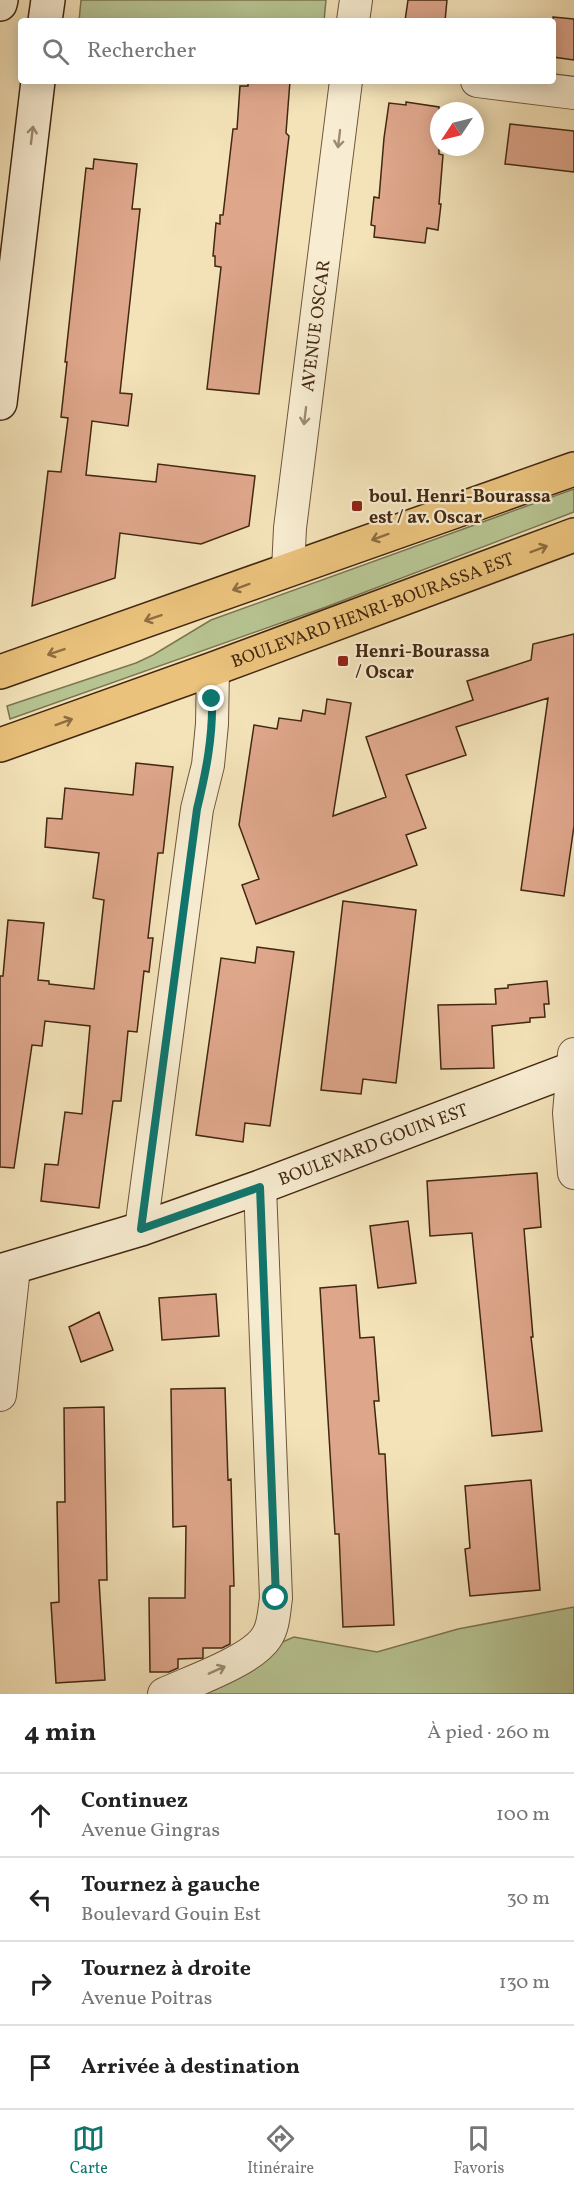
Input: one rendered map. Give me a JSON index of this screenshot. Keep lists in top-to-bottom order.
{
  "streets": {
    "main road": ["BOULEVARD HENRI-BOURASSA EST"],
    "street": ["AVENUE OSCAR", "BOULEVARD GOUIN EST"]
  },
  "one_way": ["AVENUE OSCAR"],
  "places": {
    "transit": ["boul. Henri-Bourassa est / av. Oscar", "Henri-Bourassa / Oscar"]
  },
  "north": "bottom left",
  "page": {
    "search": "Rechercher",
    "heading": ["4 min", "À pied · 260 m"],
    "list": [
      ["Continuez", "Avenue Gingras", "100 m"],
      ["Tournez à gauche", "Boulevard Gouin Est", "30 m"],
      ["Tournez à droite", "Avenue Poitras", "130 m"],
      "Arrivée à destination"
    ],
    "nav": ["Carte", "Itinéraire", "Favoris"]
  }
}
